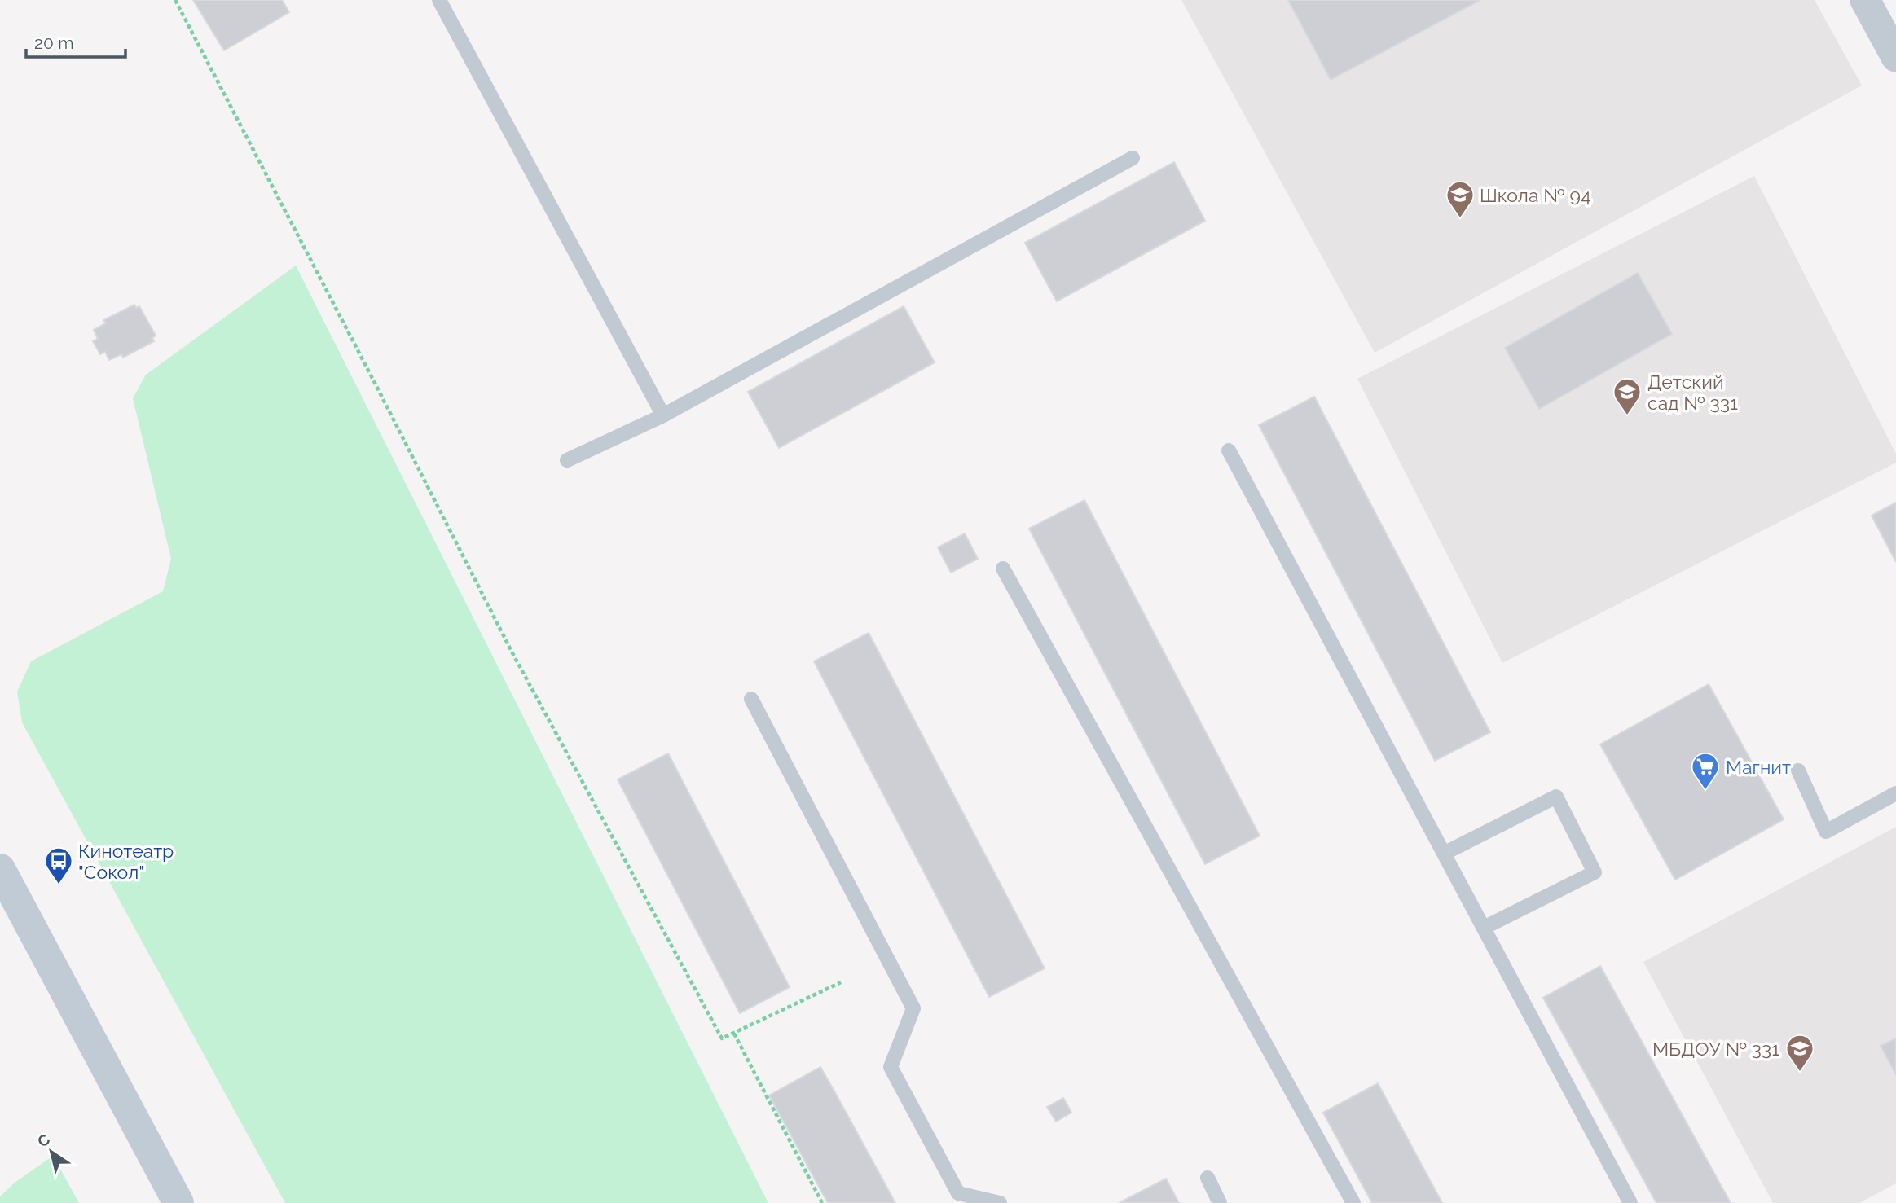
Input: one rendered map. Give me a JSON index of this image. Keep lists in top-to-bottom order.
{
  "places": {
    "school or university": ["Школа № 94", "Детский сад № 331", "МБДОУ № 331"],
    "supermarket": ["Магнит"],
    "bus stop": ["Кинотеатр \"Сокол\""]
  },
  "scale_bar": "20 m",
  "north": "top left"
}
